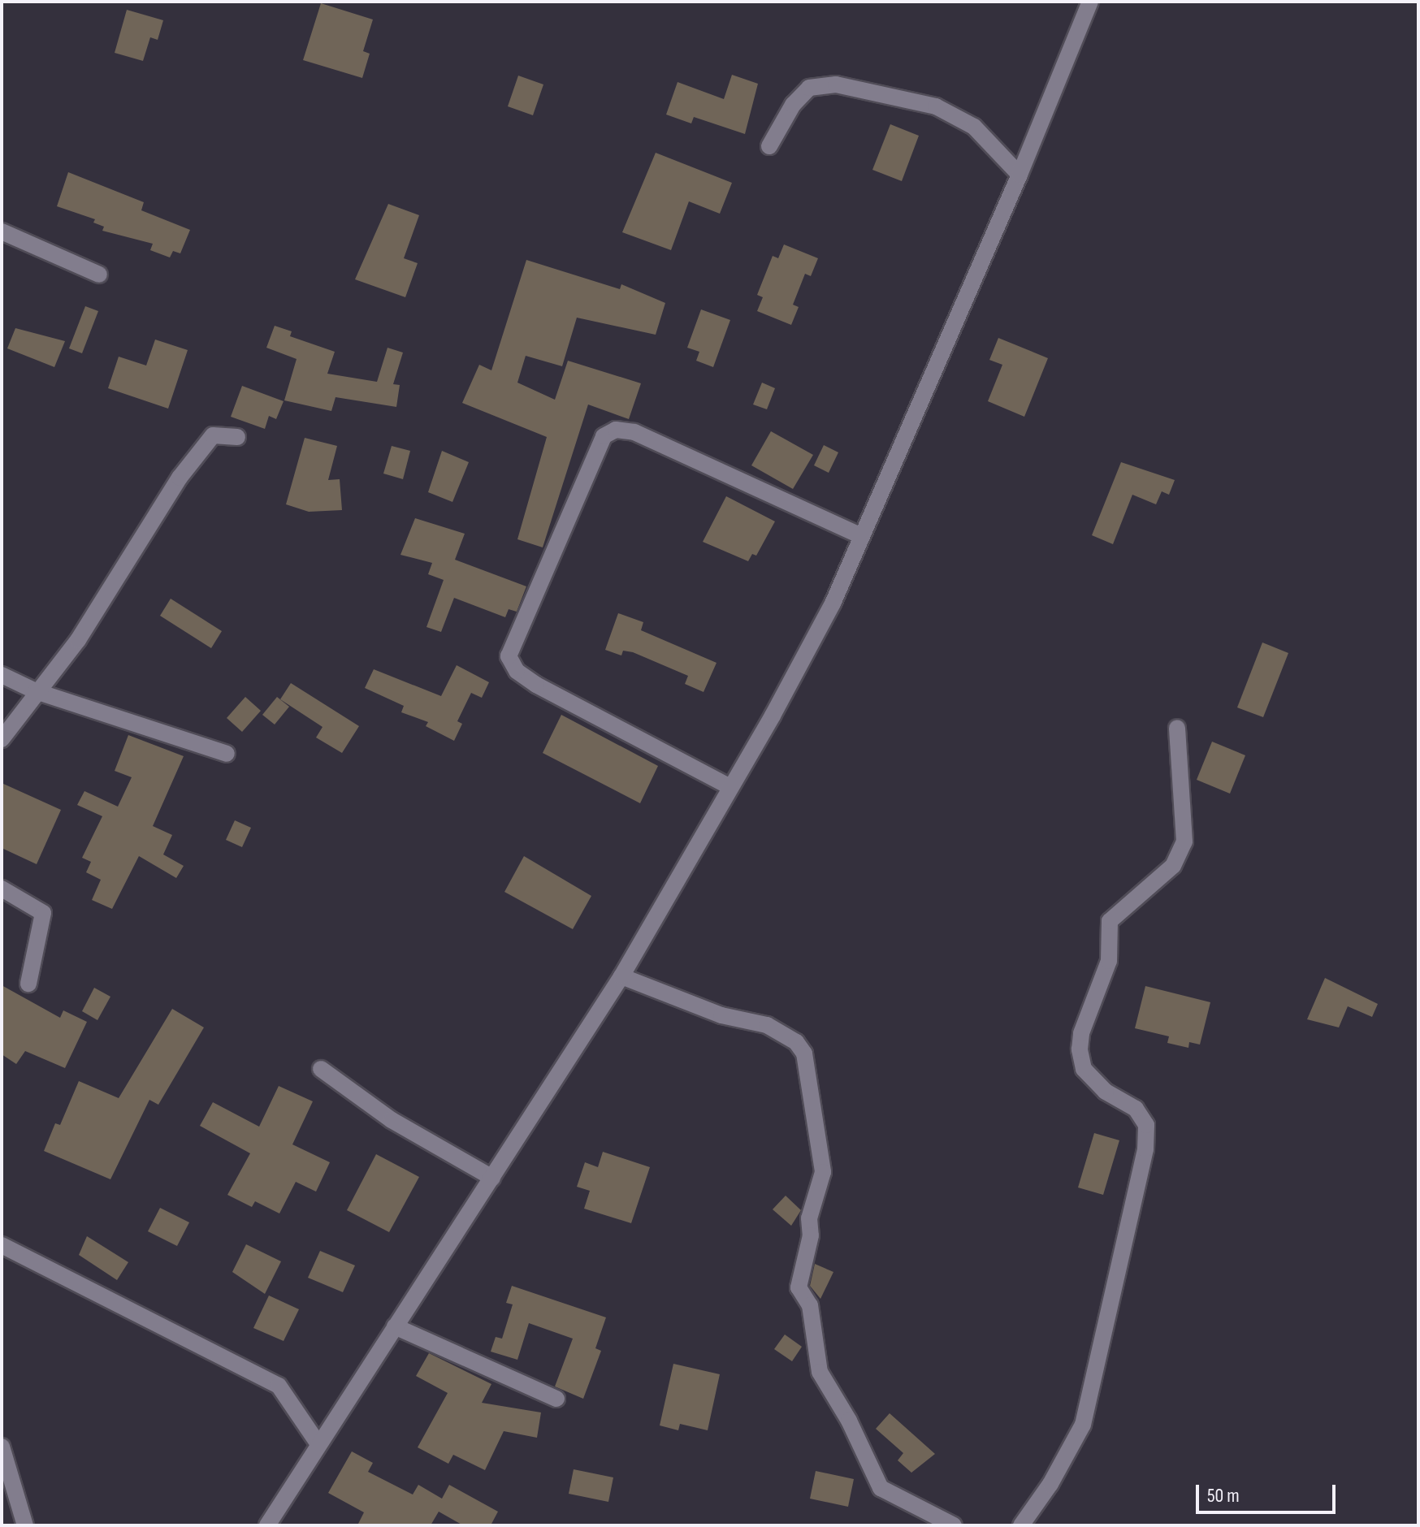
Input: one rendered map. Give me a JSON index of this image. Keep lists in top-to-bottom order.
{
  "scale_bar": "50 m"
}
